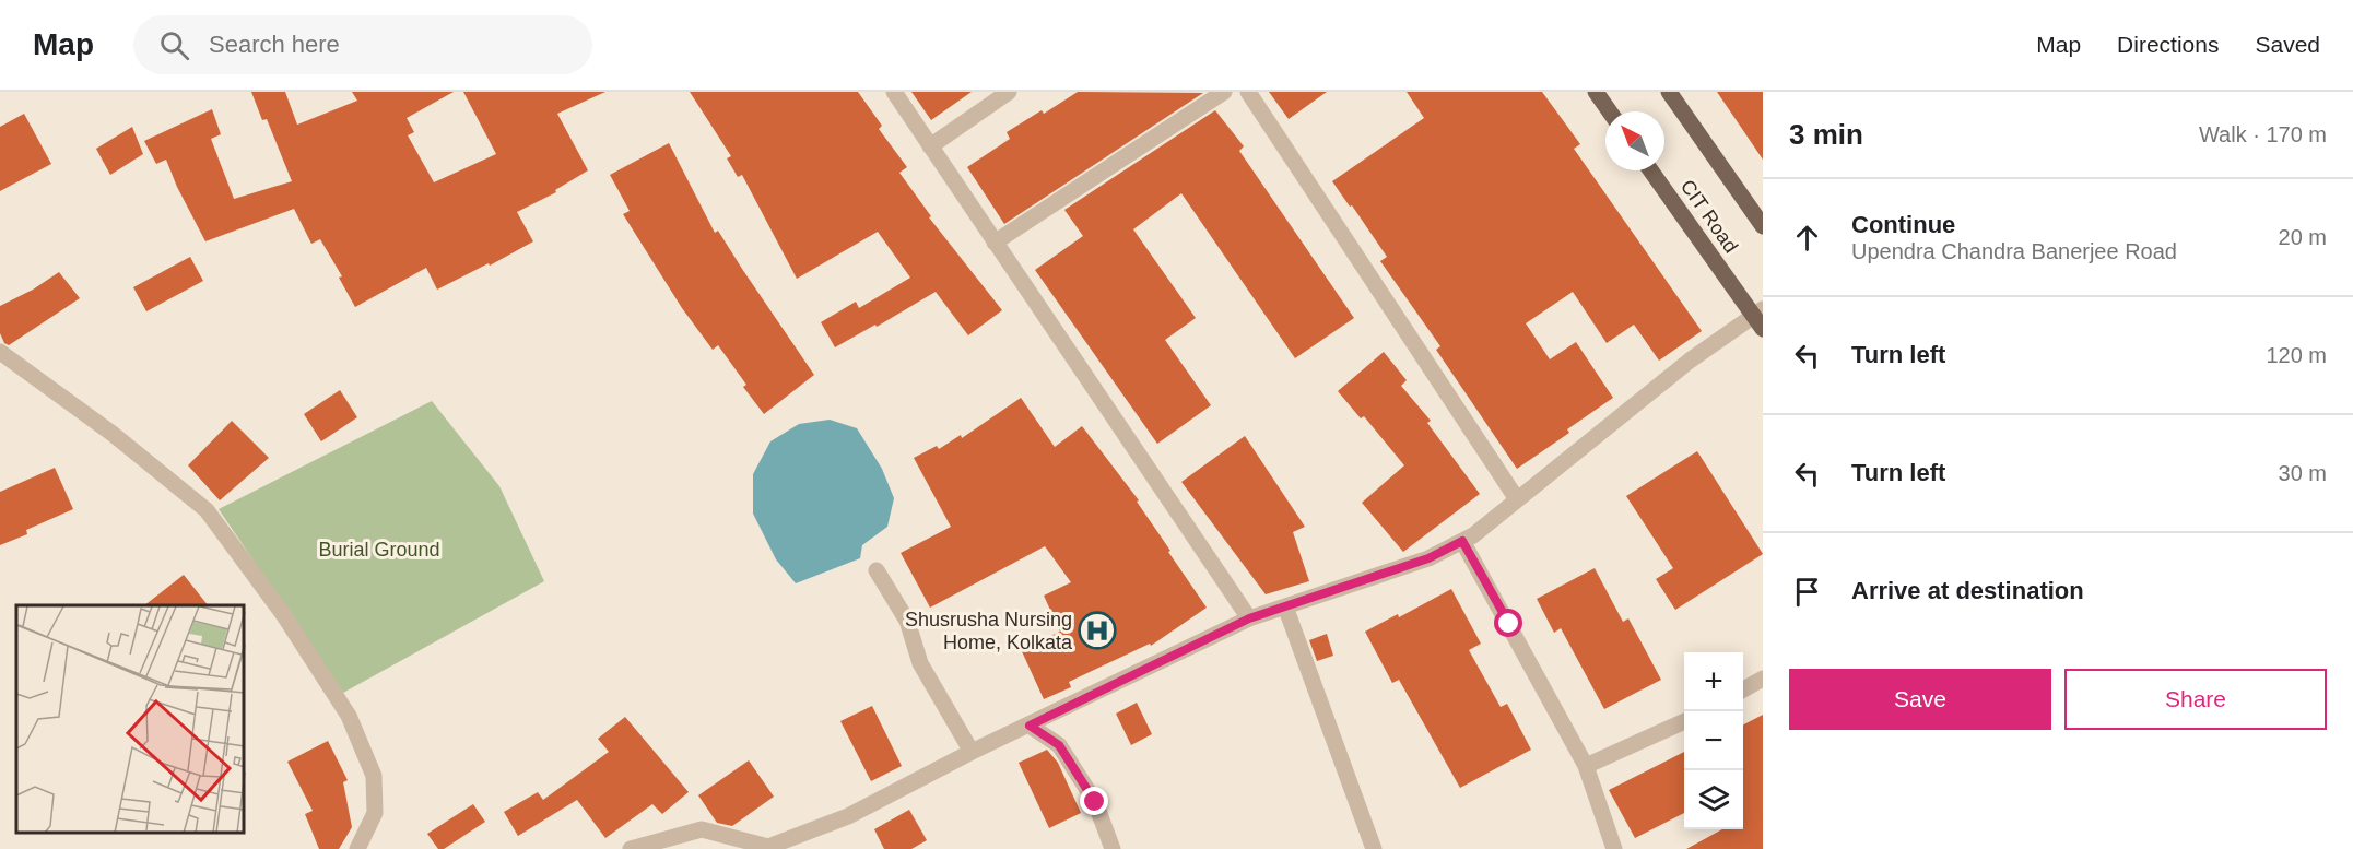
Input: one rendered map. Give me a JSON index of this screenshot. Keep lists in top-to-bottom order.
{
  "streets": {
    "main road": ["CIT Road"]
  },
  "parks": ["Burial Ground"],
  "places": {
    "hospital": ["Shusrusha Nursing Home, Kolkata"]
  },
  "north": "top left",
  "page": {
    "header": "Map",
    "search": "Search here",
    "nav": ["Map", "Directions", "Saved"],
    "heading": ["3 min", "Walk · 170 m"],
    "list": [
      ["Continue", "Upendra Chandra Banerjee Road", "20 m"],
      ["Turn left", "120 m"],
      ["Turn left", "30 m"],
      "Arrive at destination"
    ],
    "buttons": ["Save", "Share"],
    "map_buttons": ["+", "−"]
  }
}
